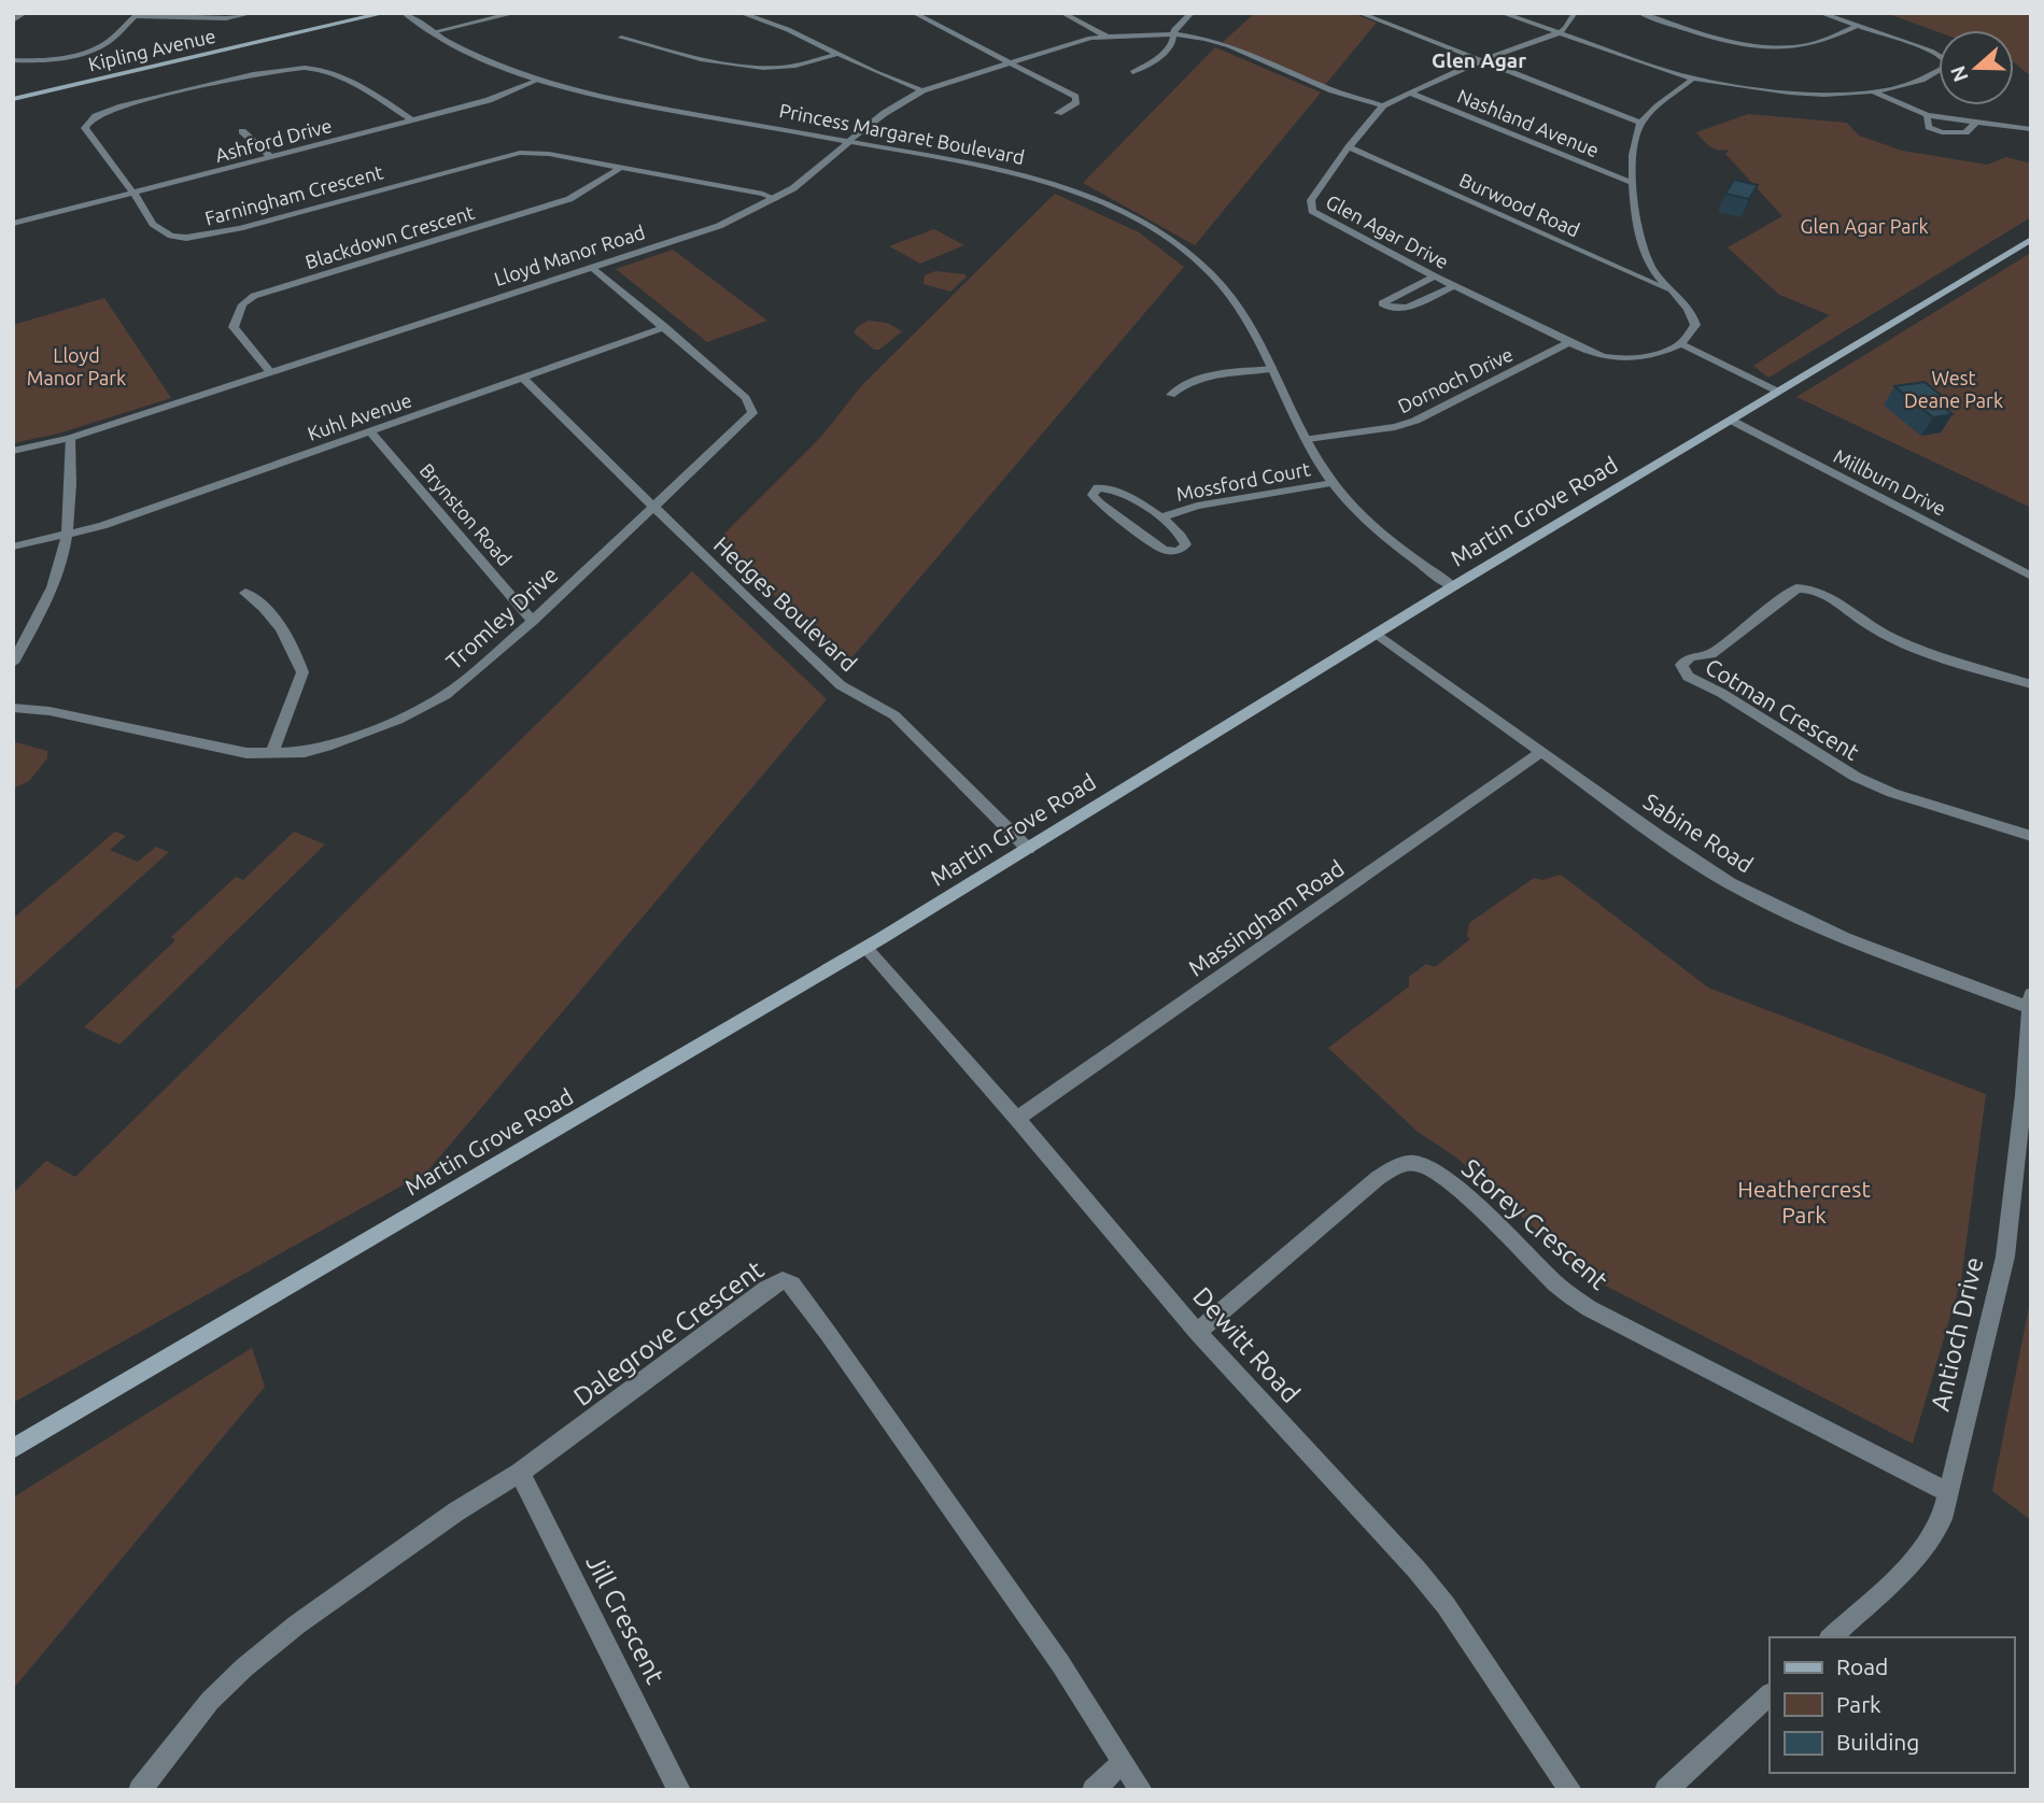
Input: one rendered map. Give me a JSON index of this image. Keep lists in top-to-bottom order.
{
  "streets": {
    "main road": ["Kipling Avenue", "Martin Grove Road"],
    "street": [
      "Nashland Avenue",
      "Princess Margaret Boulevard",
      "Ashford Drive",
      "Farningham Crescent",
      "Burwood Road",
      "Glen Agar Drive",
      "Blackdown Crescent",
      "Lloyd Manor Road",
      "Dornoch Drive",
      "Kuhl Avenue",
      "Mossford Court",
      "Millburn Drive",
      "Brynston Road",
      "Hedges Boulevard",
      "Tromley Drive",
      "Cotman Crescent",
      "Sabine Road",
      "Massingham Road",
      "Storey Crescent",
      "Dalegrove Crescent",
      "Antioch Drive",
      "Dewitt Road",
      "Jill Crescent"
    ]
  },
  "crossings": [
    ["Nashland Avenue", "Glen Agar Drive"],
    ["Princess Margaret Boulevard", "Ashford Drive"],
    ["Princess Margaret Boulevard", "Lloyd Manor Road"],
    ["Princess Margaret Boulevard", "Dornoch Drive"],
    ["Princess Margaret Boulevard", "Mossford Court"],
    ["Princess Margaret Boulevard", "Martin Grove Road"],
    ["Ashford Drive", "Farningham Crescent"],
    ["Farningham Crescent", "Blackdown Crescent"],
    ["Farningham Crescent", "Lloyd Manor Road"],
    ["Burwood Road", "Glen Agar Drive"],
    ["Glen Agar Drive", "Dornoch Drive"],
    ["Blackdown Crescent", "Lloyd Manor Road"],
    ["Lloyd Manor Road", "Tromley Drive"],
    ["Kuhl Avenue", "Brynston Road"],
    ["Kuhl Avenue", "Hedges Boulevard"],
    ["Kuhl Avenue", "Tromley Drive"],
    ["Millburn Drive", "Martin Grove Road"],
    ["Martin Grove Road", "Hedges Boulevard"],
    ["Martin Grove Road", "Sabine Road"],
    ["Martin Grove Road", "Dewitt Road"],
    ["Brynston Road", "Tromley Drive"],
    ["Hedges Boulevard", "Tromley Drive"],
    ["Sabine Road", "Massingham Road"],
    ["Sabine Road", "Antioch Drive"],
    ["Massingham Road", "Dewitt Road"],
    ["Storey Crescent", "Antioch Drive"],
    ["Storey Crescent", "Dewitt Road"],
    ["Dalegrove Crescent", "Jill Crescent"]
  ],
  "districts": ["Glen Agar"],
  "parks": [
    "Glen Agar Park",
    "Lloyd Manor Park",
    "West Deane Park",
    "Heathercrest Park"
  ],
  "legend": ["Road", "Park", "Building"],
  "north": "left"
}
